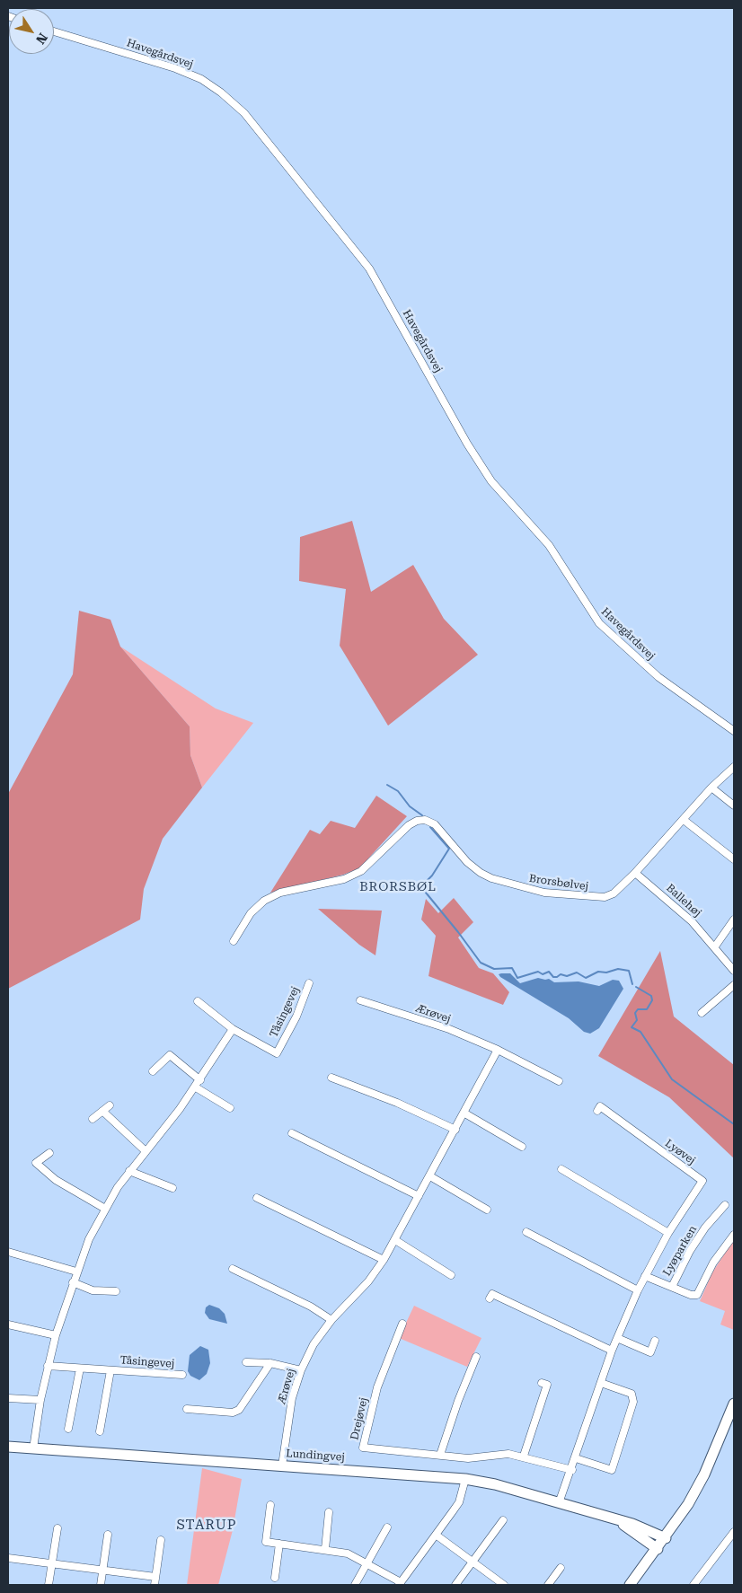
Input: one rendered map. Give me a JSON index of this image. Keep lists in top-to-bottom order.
{
  "streets": {
    "street": [
      "Havegårdsvej",
      "Brorsbølvej",
      "Ballehøj",
      "Tåsingevej",
      "Ærøvej",
      "Lyøvej",
      "Lyøparken",
      "Drejøvej",
      "Lundingvej"
    ]
  },
  "crossings": [
    ["Brorsbølvej", "Ballehøj"],
    ["Ærøvej", "Lundingvej"],
    ["Lyøvej", "Lyøparken"],
    ["Lyøvej", "Drejøvej"],
    ["Lyøvej", "Lundingvej"]
  ],
  "districts": ["BRORSBØL", "STARUP"],
  "north": "bottom right"
}
